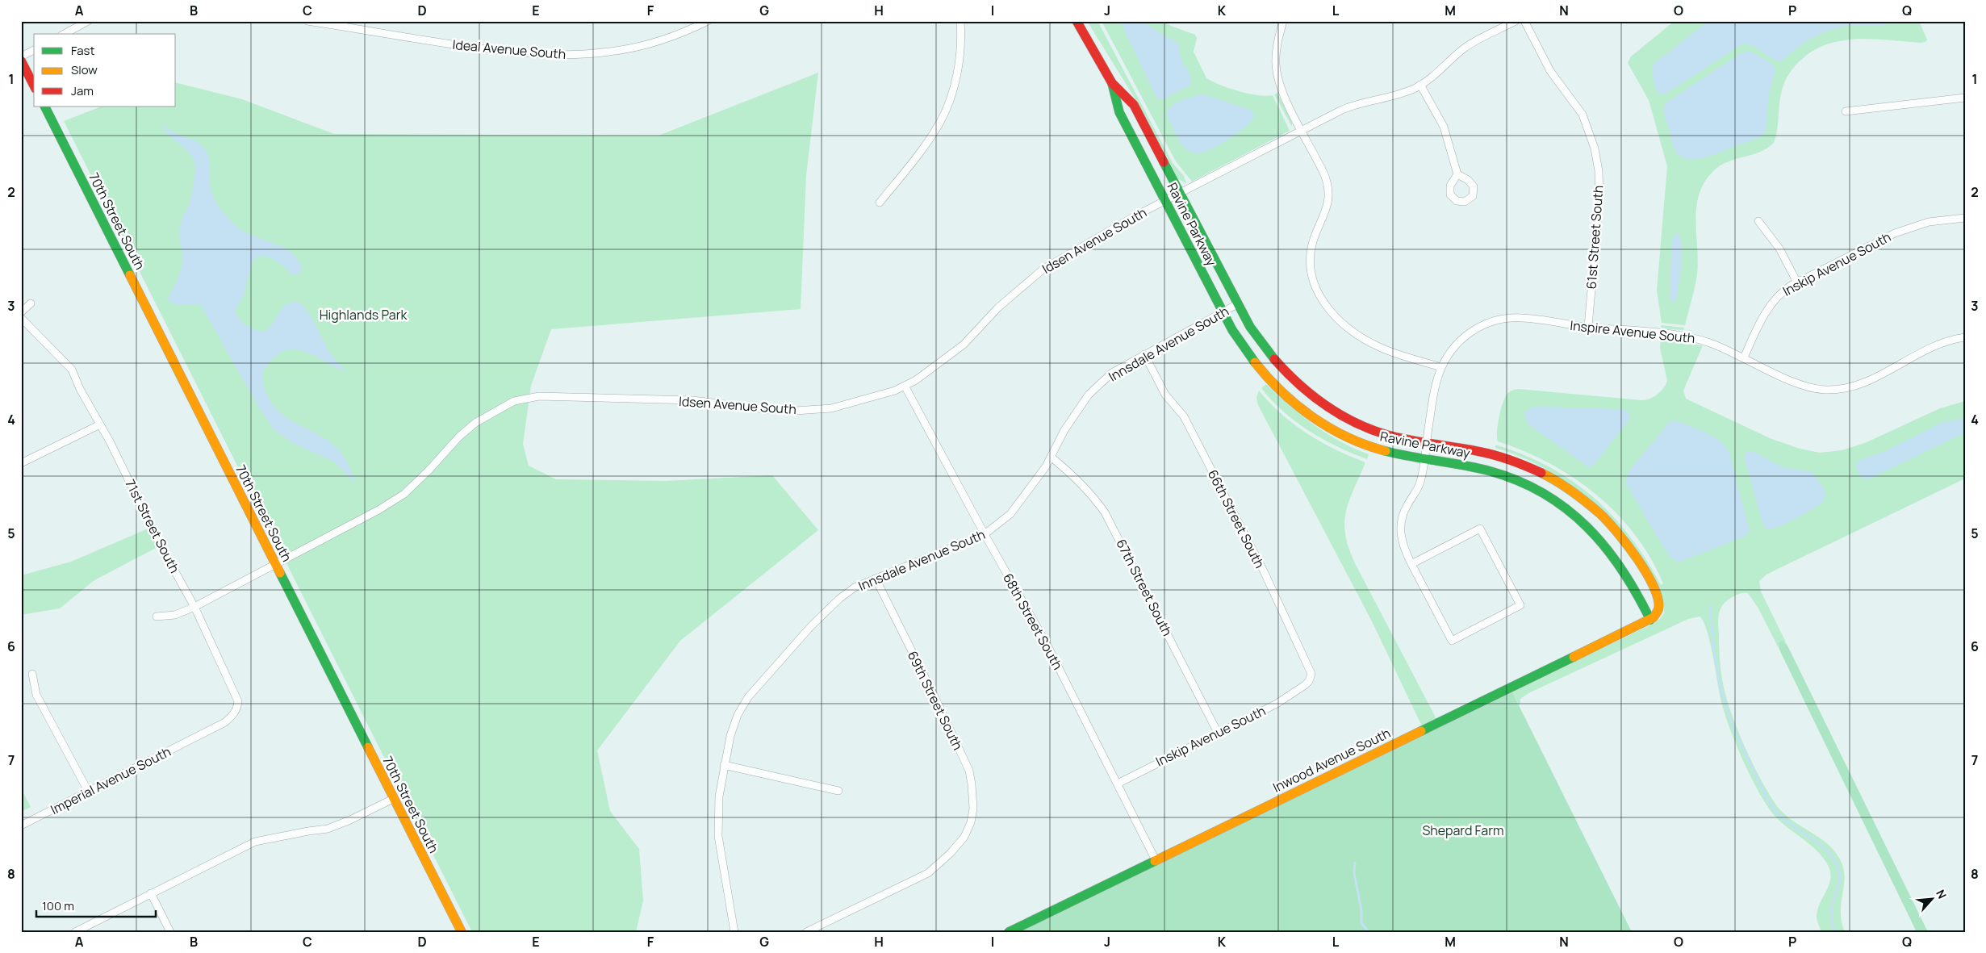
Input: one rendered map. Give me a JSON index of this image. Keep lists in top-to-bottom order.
{
  "streets": {
    "street": [
      "Ideal Avenue South",
      "70th Street South",
      "Ravine Parkway",
      "61st Street South",
      "Idsen Avenue South",
      "Inskip Avenue South",
      "Inspire Avenue South",
      "Innsdale Avenue South",
      "66th Street South",
      "71st Street South",
      "67th Street South",
      "68th Street South",
      "69th Street South",
      "Inwood Avenue South",
      "Imperial Avenue South"
    ]
  },
  "crossings": [
    ["70th Street South", "Idsen Avenue South"],
    ["Ravine Parkway", "Idsen Avenue South"],
    ["Ravine Parkway", "Inspire Avenue South"],
    ["Ravine Parkway", "Innsdale Avenue South"],
    ["Ravine Parkway", "Inwood Avenue South"],
    ["61st Street South", "Inspire Avenue South"],
    ["Idsen Avenue South", "71st Street South"],
    ["Idsen Avenue South", "68th Street South"],
    ["Inskip Avenue South", "Inspire Avenue South"],
    ["Inskip Avenue South", "66th Street South"],
    ["Inskip Avenue South", "67th Street South"],
    ["Inskip Avenue South", "68th Street South"],
    ["Innsdale Avenue South", "66th Street South"],
    ["Innsdale Avenue South", "67th Street South"],
    ["Innsdale Avenue South", "68th Street South"],
    ["Innsdale Avenue South", "69th Street South"],
    ["71st Street South", "Imperial Avenue South"],
    ["68th Street South", "Inwood Avenue South"]
  ],
  "parks": ["Highlands Park", "Shepard Farm"],
  "legend": ["Fast", "Slow", "Jam"],
  "scale_bar": "100 m",
  "north": "top right",
  "grid": {
    "columns": [
      "A",
      "B",
      "C",
      "D",
      "E",
      "F",
      "G",
      "H",
      "I",
      "J",
      "K",
      "L",
      "M",
      "N",
      "O",
      "P",
      "Q"
    ],
    "rows": [
      "1",
      "2",
      "3",
      "4",
      "5",
      "6",
      "7",
      "8"
    ]
  }
}
